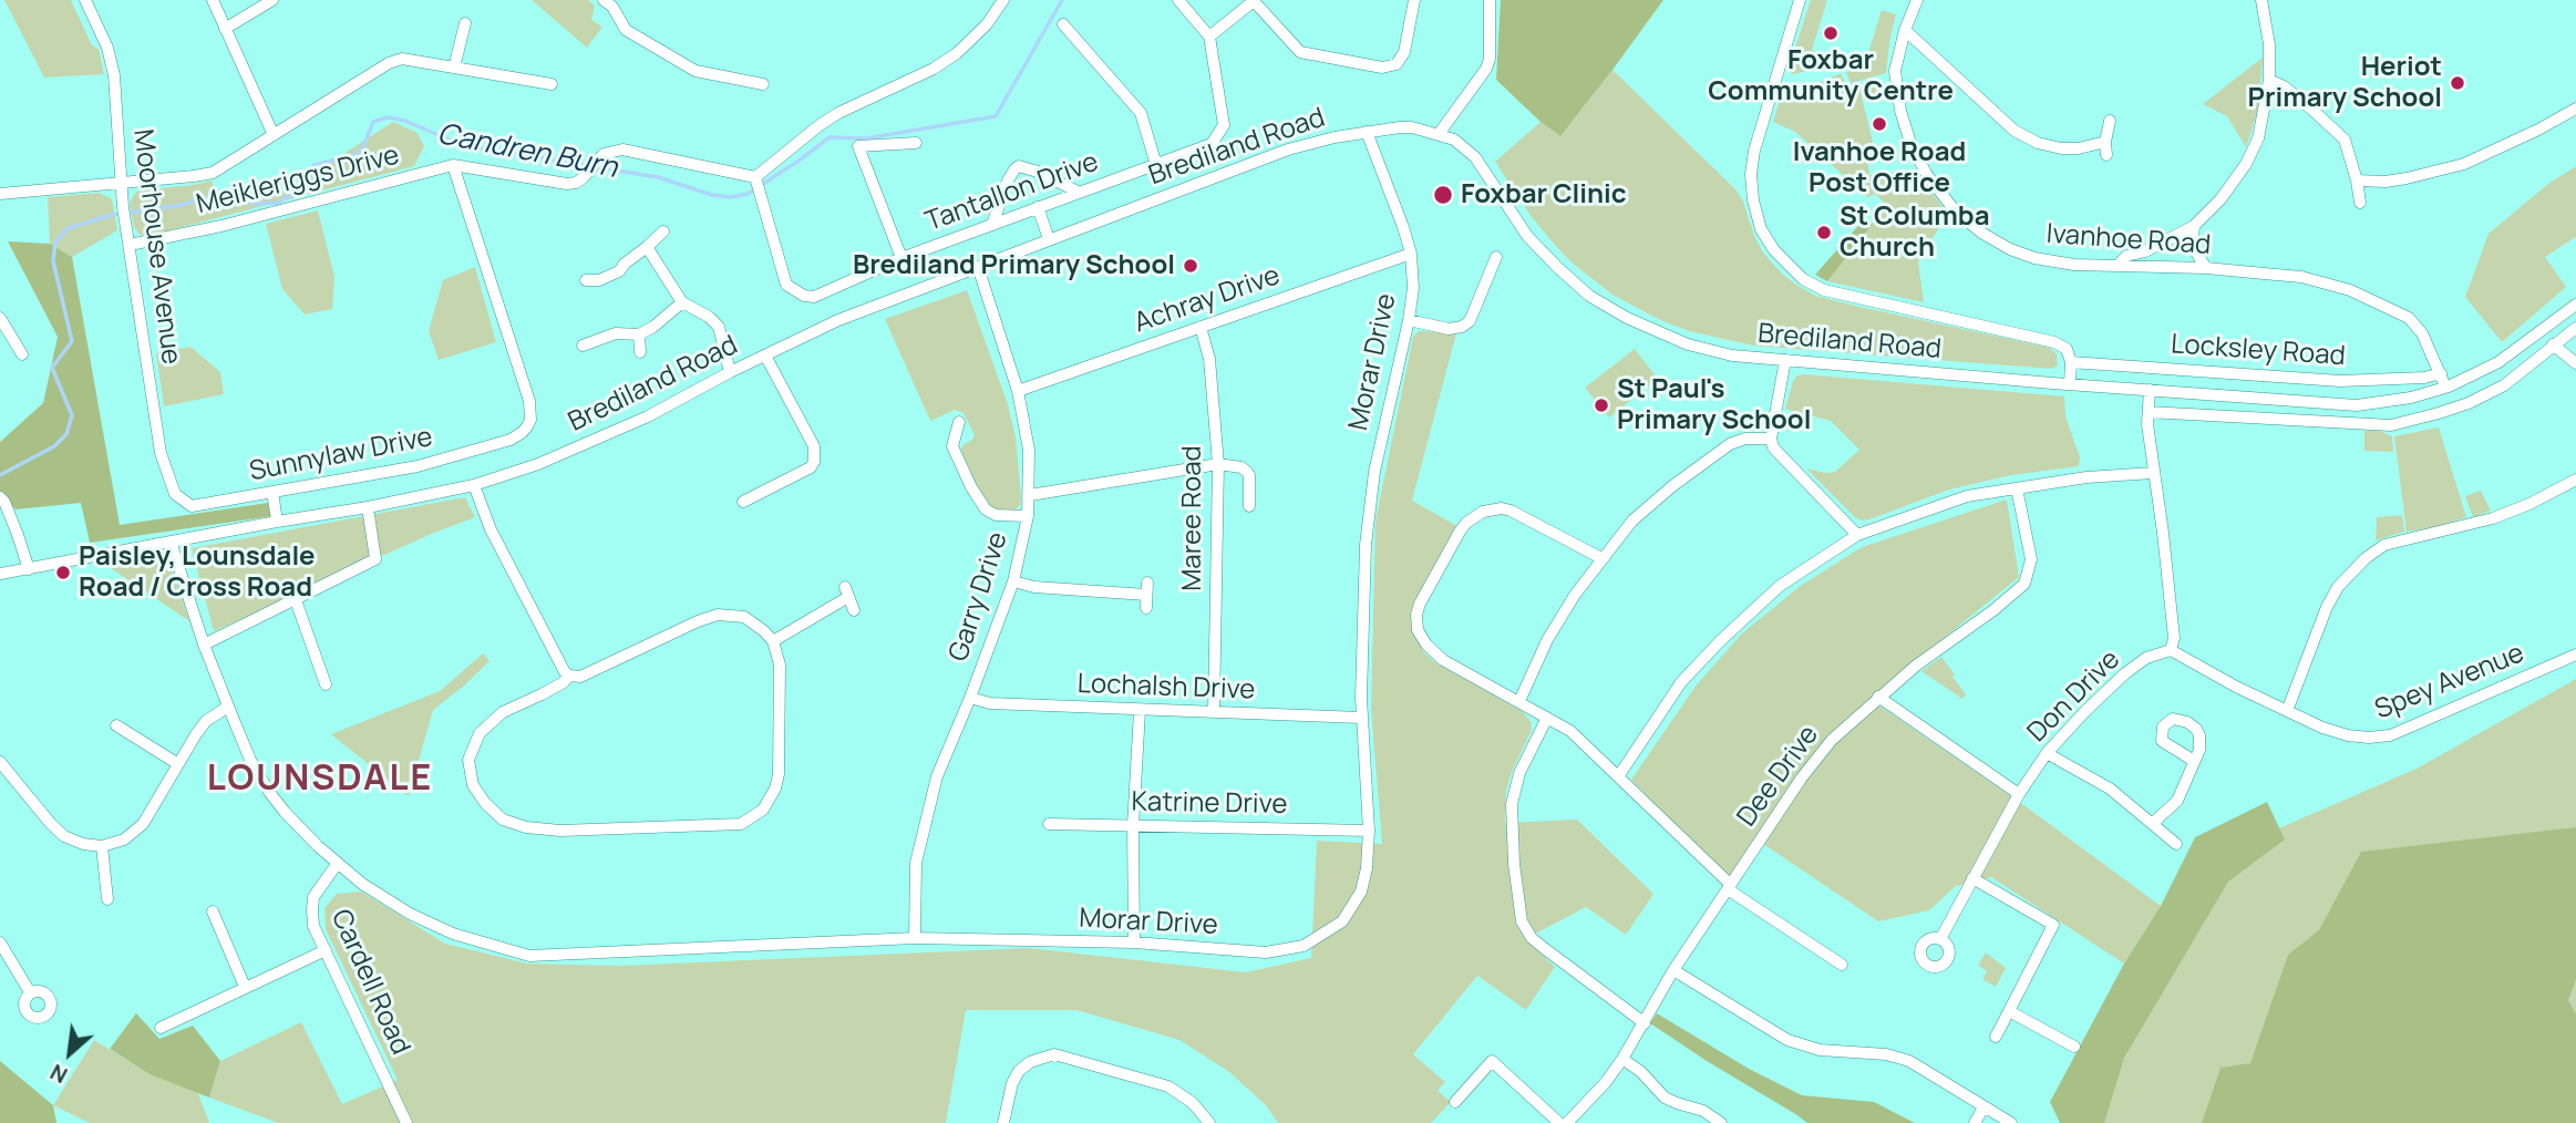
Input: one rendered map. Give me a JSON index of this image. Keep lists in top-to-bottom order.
{
  "streets": {
    "street": [
      "Brediland Road",
      "Meikleriggs Drive",
      "Tantallon Drive",
      "Ivanhoe Road",
      "Moorhouse Avenue",
      "Achray Drive",
      "Locksley Road",
      "Morar Drive",
      "Sunnylaw Drive",
      "Maree Road",
      "Garry Drive",
      "Spey Avenue",
      "Lochalsh Drive",
      "Don Drive",
      "Dee Drive",
      "Katrine Drive",
      "Cardell Road"
    ]
  },
  "crossings": [
    ["Brediland Road", "Ivanhoe Road"],
    ["Brediland Road", "Morar Drive"],
    ["Brediland Road", "Garry Drive"],
    ["Meikleriggs Drive", "Tantallon Drive"],
    ["Meikleriggs Drive", "Moorhouse Avenue"],
    ["Meikleriggs Drive", "Sunnylaw Drive"],
    ["Ivanhoe Road", "Locksley Road"],
    ["Moorhouse Avenue", "Sunnylaw Drive"],
    ["Achray Drive", "Morar Drive"],
    ["Achray Drive", "Maree Road"],
    ["Achray Drive", "Garry Drive"],
    ["Morar Drive", "Garry Drive"],
    ["Morar Drive", "Lochalsh Drive"],
    ["Morar Drive", "Katrine Drive"],
    ["Morar Drive", "Cardell Road"],
    ["Maree Road", "Lochalsh Drive"],
    ["Garry Drive", "Lochalsh Drive"],
    ["Spey Avenue", "Don Drive"]
  ],
  "districts": ["LOUNSDALE"],
  "water": ["Candren Burn"],
  "places": [
    "Foxbar Community Centre",
    "Heriot Primary School",
    "Ivanhoe Road Post Office",
    "Foxbar Clinic",
    "St Columba Church",
    "Brediland Primary School",
    "St Paul's Primary School",
    "Paisley, Lounsdale Road / Cross Road"
  ],
  "north": "bottom left"
}
